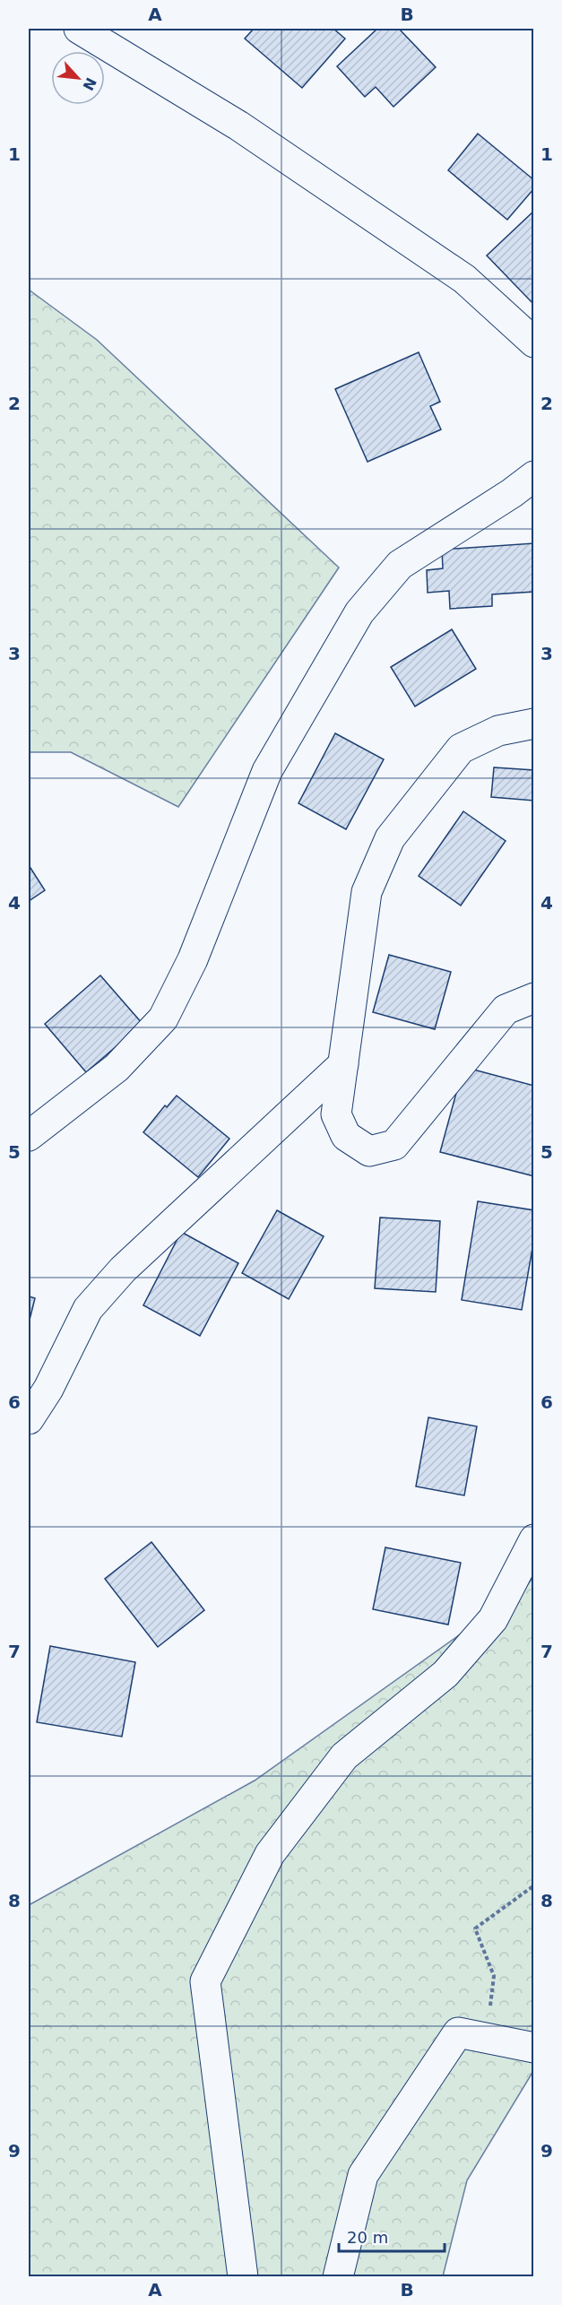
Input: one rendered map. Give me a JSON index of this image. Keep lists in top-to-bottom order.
{
  "scale_bar": "20 m",
  "north": "bottom right",
  "grid": {
    "columns": ["A", "B"],
    "rows": [
      "1",
      "2",
      "3",
      "4",
      "5",
      "6",
      "7",
      "8",
      "9"
    ]
  }
}
